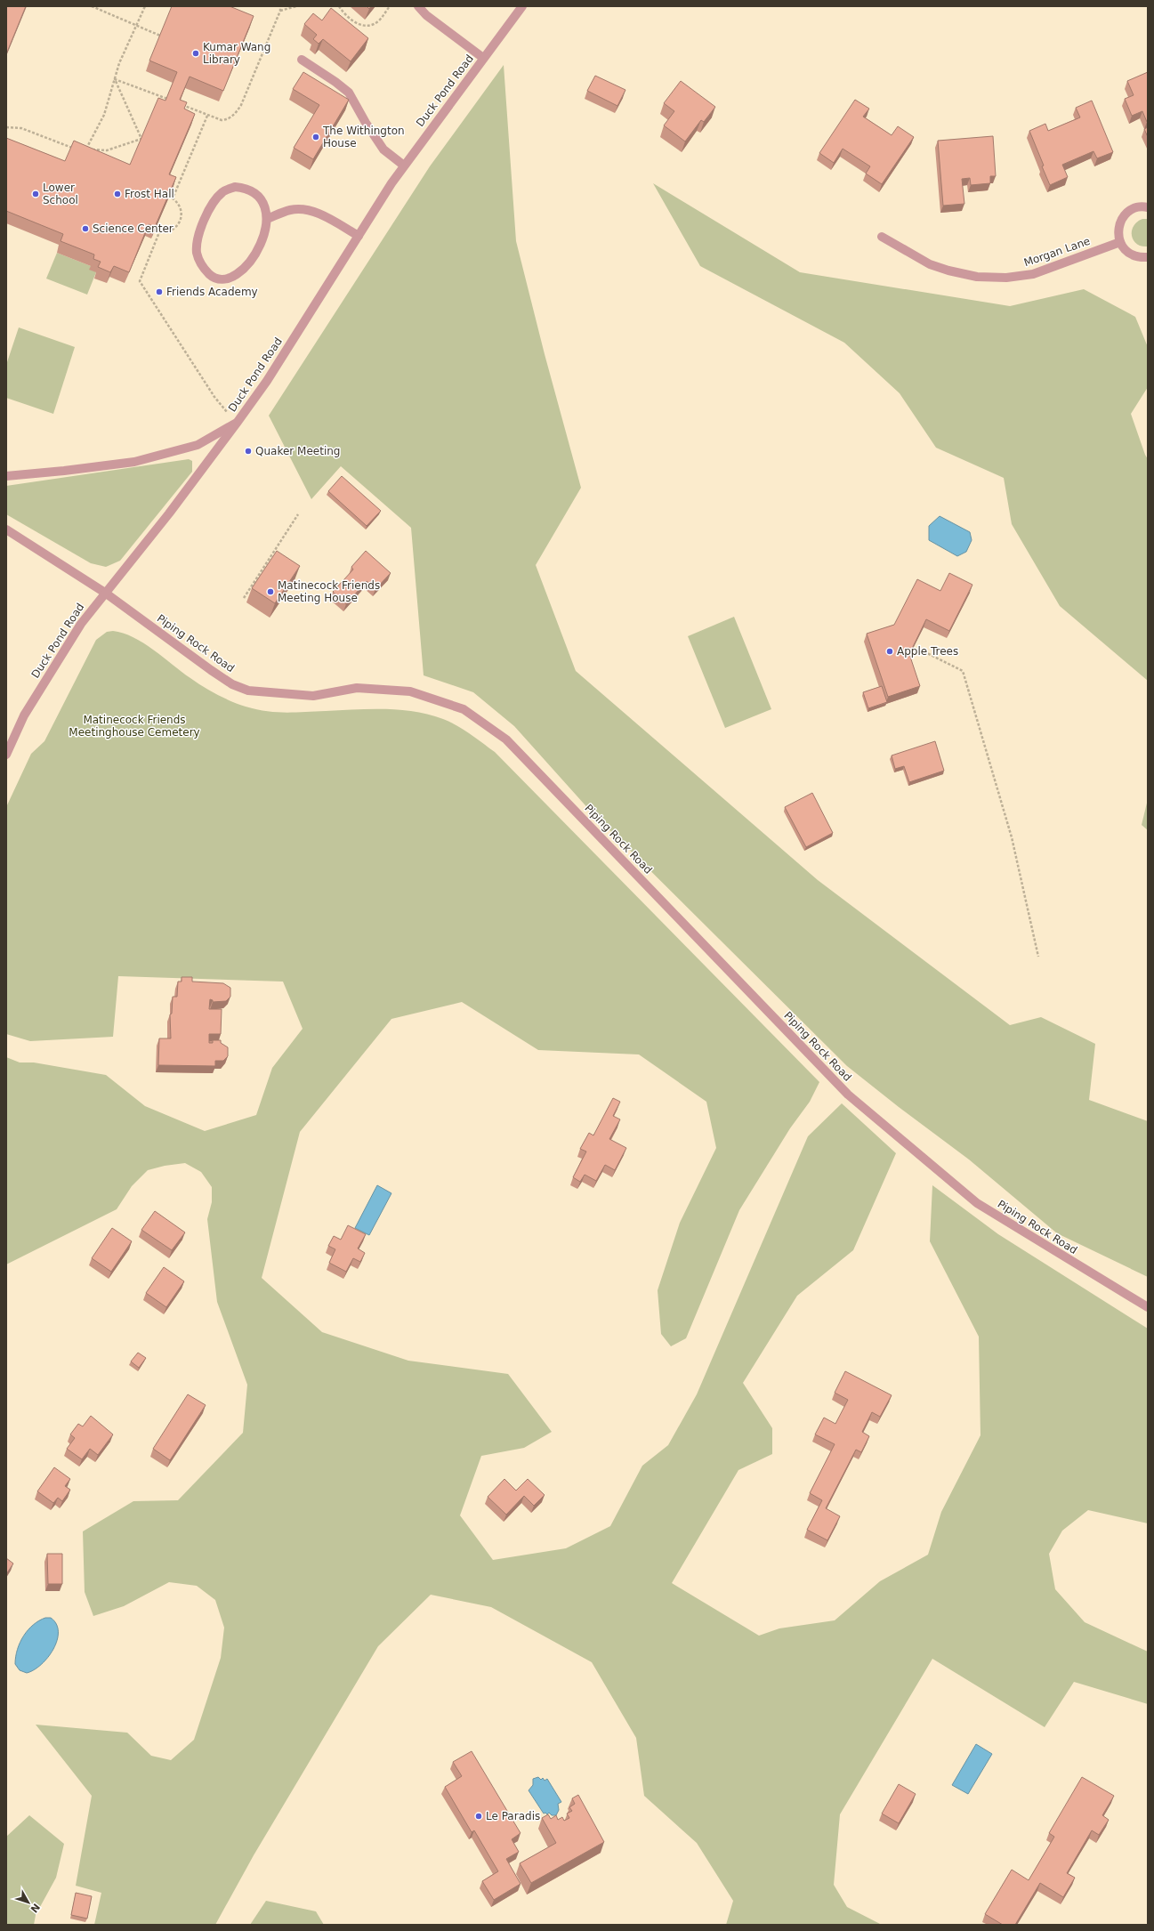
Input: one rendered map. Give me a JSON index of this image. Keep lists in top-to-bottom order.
{
  "streets": {
    "street": ["Duck Pond Road", "Morgan Lane", "Piping Rock Road"]
  },
  "crossings": [
    ["Duck Pond Road", "Piping Rock Road"]
  ],
  "parks": ["Matinecock Friends Meetinghouse Cemetery"],
  "places": [
    "Kumar Wang Library",
    "The Withington House",
    "Lower School",
    "Frost Hall",
    "Science Center",
    "Friends Academy",
    "Quaker Meeting",
    "Matinecock Friends Meeting House",
    "Apple Trees",
    "Le Paradis"
  ],
  "north": "bottom right"
}
